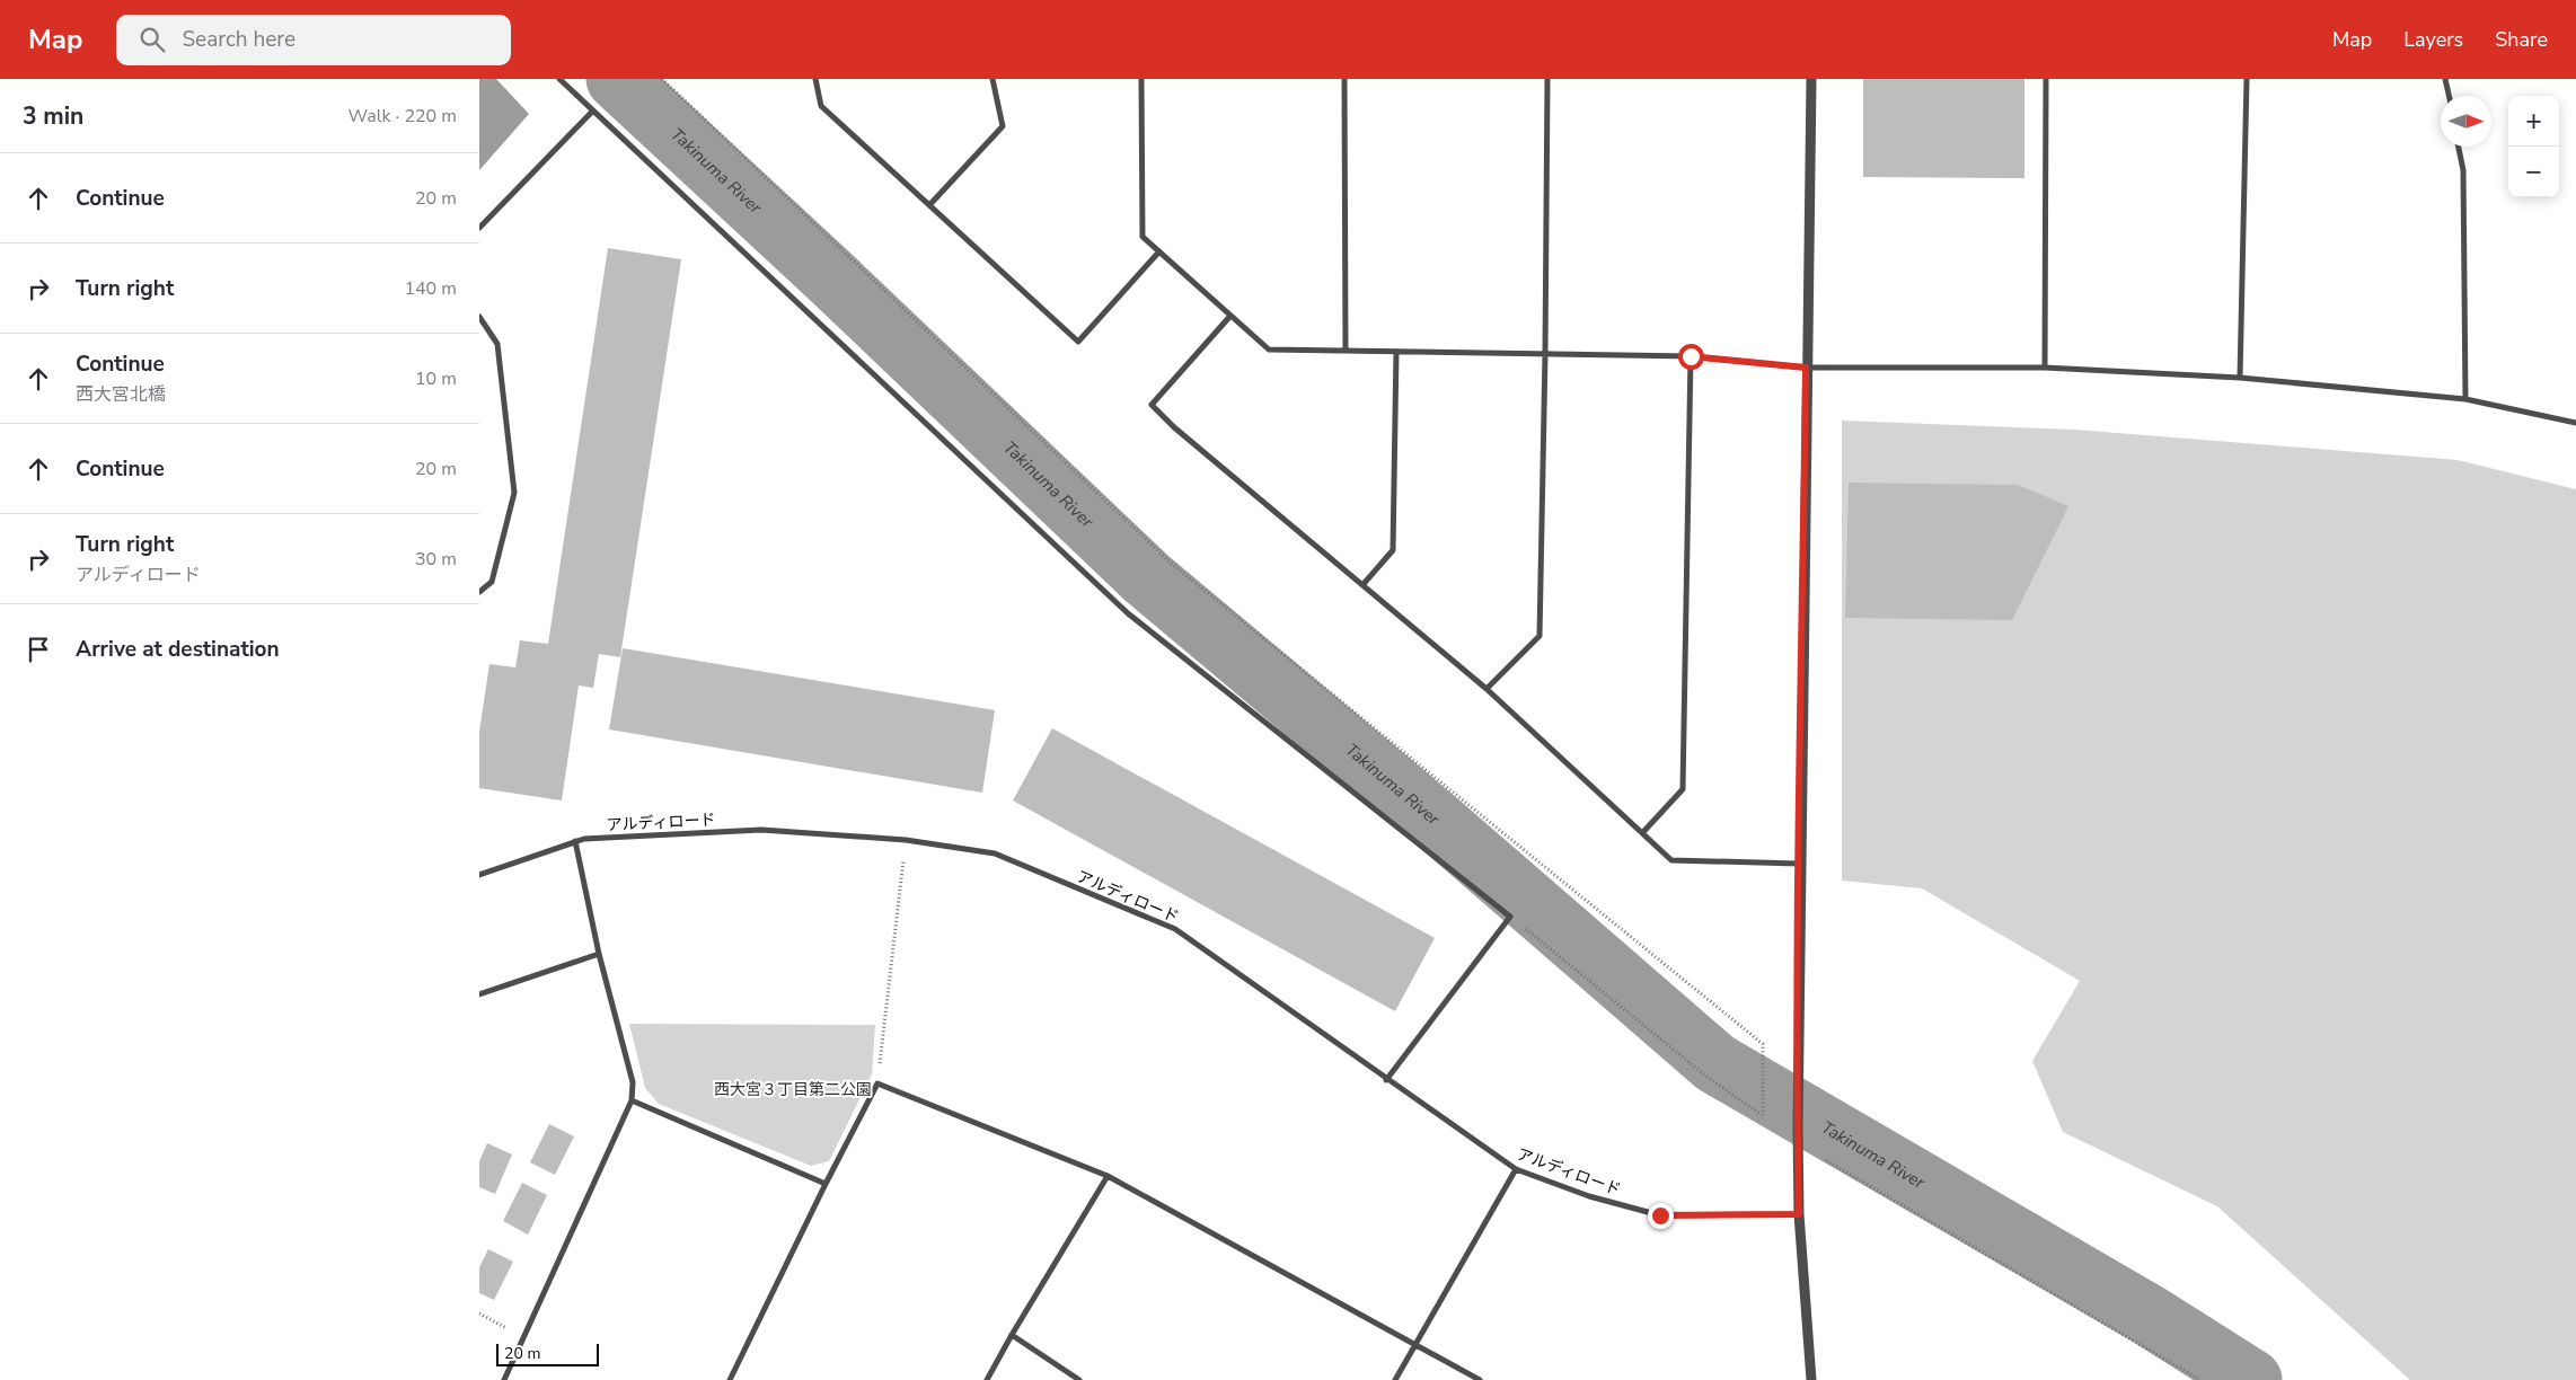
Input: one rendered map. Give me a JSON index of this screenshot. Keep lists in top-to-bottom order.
{
  "streets": {
    "street": ["アルディロード"]
  },
  "water": ["Takinuma River"],
  "parks": ["西大宮３丁目第二公園"],
  "scale_bar": "20 m",
  "north": "right",
  "page": {
    "header": "Map",
    "search": "Search here",
    "nav": ["Map", "Layers", "Share"],
    "heading": ["3 min", "Walk · 220 m"],
    "map_buttons": ["+", "−"],
    "list": [
      ["Continue", "20 m"],
      ["Turn right", "140 m"],
      ["Continue", "西大宮北橋", "10 m"],
      ["Continue", "20 m"],
      ["Turn right", "アルディロード", "30 m"],
      "Arrive at destination"
    ],
    "scale": "20 m"
  }
}
